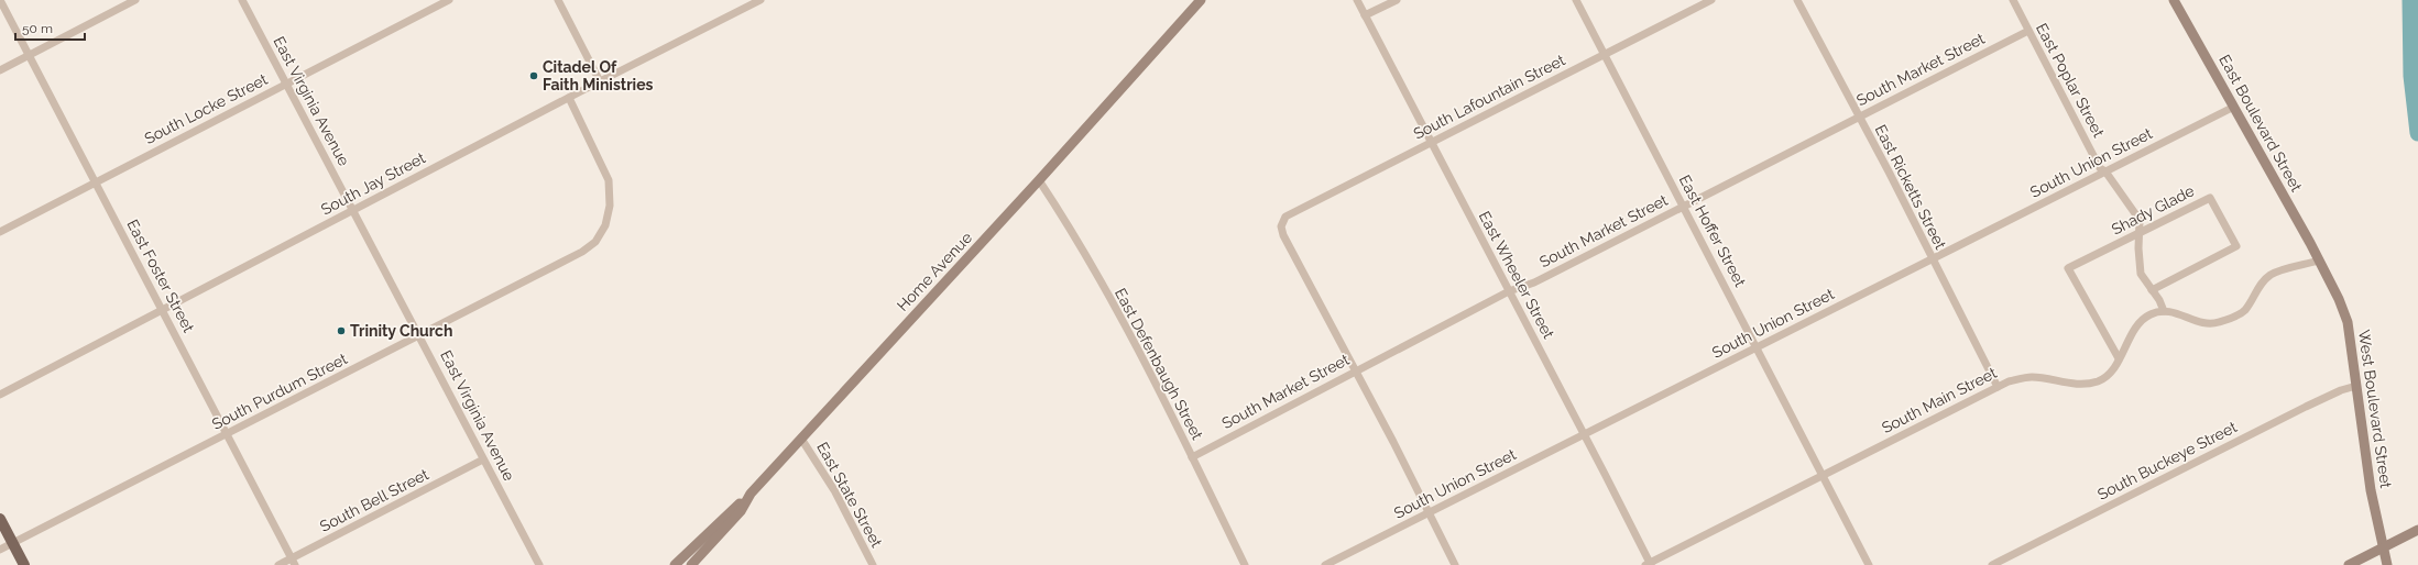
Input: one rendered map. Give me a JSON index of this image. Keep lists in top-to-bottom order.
{
  "streets": {
    "main road": ["East Boulevard Street", "Home Avenue", "West Boulevard Street"],
    "street": [
      "South Market Street",
      "East Poplar Street",
      "South Lafountain Street",
      "East Virginia Avenue",
      "South Locke Street",
      "South Union Street",
      "South Jay Street",
      "East Ricketts Street",
      "Shady Glade",
      "East Hoffer Street",
      "East Wheeler Street",
      "East Foster Street",
      "East Defenbaugh Street",
      "South Purdum Street",
      "South Main Street",
      "South Buckeye Street",
      "East State Street",
      "South Bell Street"
    ]
  },
  "crossings": [
    ["South Market Street", "East Poplar Street"],
    ["South Market Street", "South Lafountain Street"],
    ["South Market Street", "East Ricketts Street"],
    ["South Market Street", "East Hoffer Street"],
    ["South Market Street", "East Wheeler Street"],
    ["South Market Street", "East Defenbaugh Street"],
    ["East Poplar Street", "South Union Street"],
    ["East Poplar Street", "Shady Glade"],
    ["East Poplar Street", "South Main Street"],
    ["South Lafountain Street", "East Hoffer Street"],
    ["South Lafountain Street", "East Wheeler Street"],
    ["East Virginia Avenue", "South Locke Street"],
    ["East Virginia Avenue", "South Jay Street"],
    ["East Virginia Avenue", "South Purdum Street"],
    ["East Virginia Avenue", "South Bell Street"],
    ["South Locke Street", "East Foster Street"],
    ["East Boulevard Street", "South Union Street"],
    ["East Boulevard Street", "West Boulevard Street"],
    ["South Union Street", "East Ricketts Street"],
    ["South Union Street", "East Hoffer Street"],
    ["South Union Street", "East Wheeler Street"],
    ["South Jay Street", "East Foster Street"],
    ["South Jay Street", "South Purdum Street"],
    ["East Ricketts Street", "South Main Street"],
    ["Shady Glade", "South Main Street"],
    ["East Hoffer Street", "South Main Street"],
    ["Home Avenue", "East Defenbaugh Street"],
    ["Home Avenue", "East State Street"],
    ["East Wheeler Street", "South Main Street"],
    ["East Foster Street", "South Purdum Street"],
    ["East Foster Street", "South Bell Street"],
    ["West Boulevard Street", "South Buckeye Street"]
  ],
  "places": ["Citadel Of Faith Ministries", "Trinity Church"],
  "scale_bar": "50 m"
}
